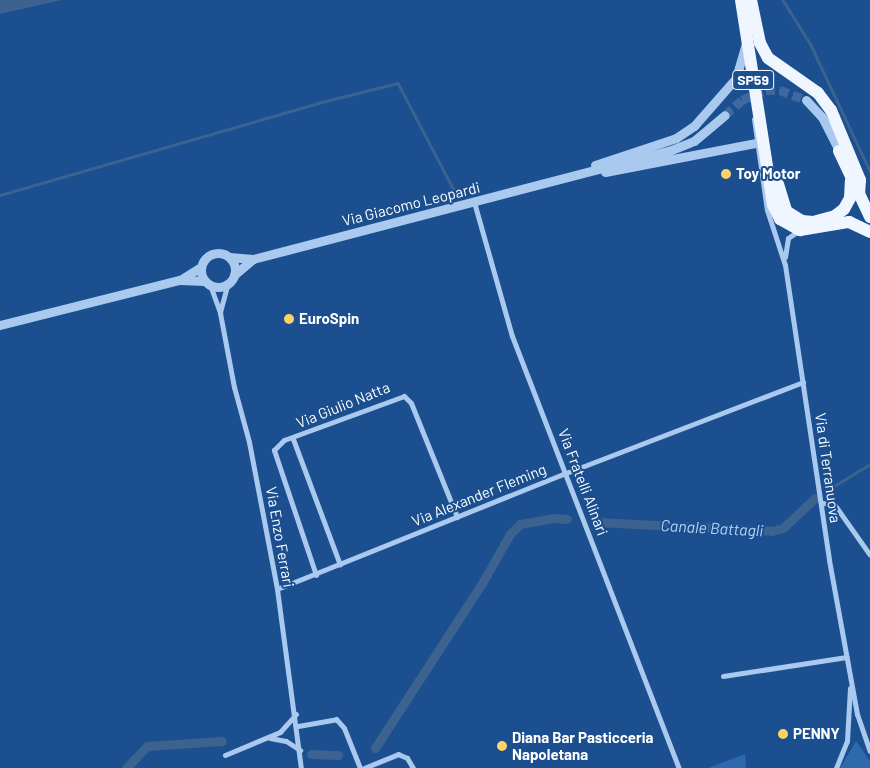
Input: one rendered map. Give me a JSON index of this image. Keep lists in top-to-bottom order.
{
  "streets": {
    "main road": ["SP59"],
    "street": [
      "Via Giacomo Leopardi",
      "Via Giulio Natta",
      "Via di Terranuova",
      "Via Fratelli Alinari",
      "Via Alexander Fleming",
      "Via Enzo Ferrari"
    ]
  },
  "crossings": [
    ["SP59", "Via Giacomo Leopardi"],
    ["SP59", "Via di Terranuova"],
    ["Via Giacomo Leopardi", "Via di Terranuova"],
    ["Via Giacomo Leopardi", "Via Fratelli Alinari"],
    ["Via Giacomo Leopardi", "Via Enzo Ferrari"],
    ["Via Giulio Natta", "Via Alexander Fleming"],
    ["Via di Terranuova", "Via Alexander Fleming"],
    ["Via Fratelli Alinari", "Via Alexander Fleming"],
    ["Via Alexander Fleming", "Via Enzo Ferrari"]
  ],
  "water": ["Canale Battagli"],
  "places": [
    "Toy Motor",
    "EuroSpin",
    "PENNY",
    "Diana Bar Pasticceria Napoletana"
  ]
}
